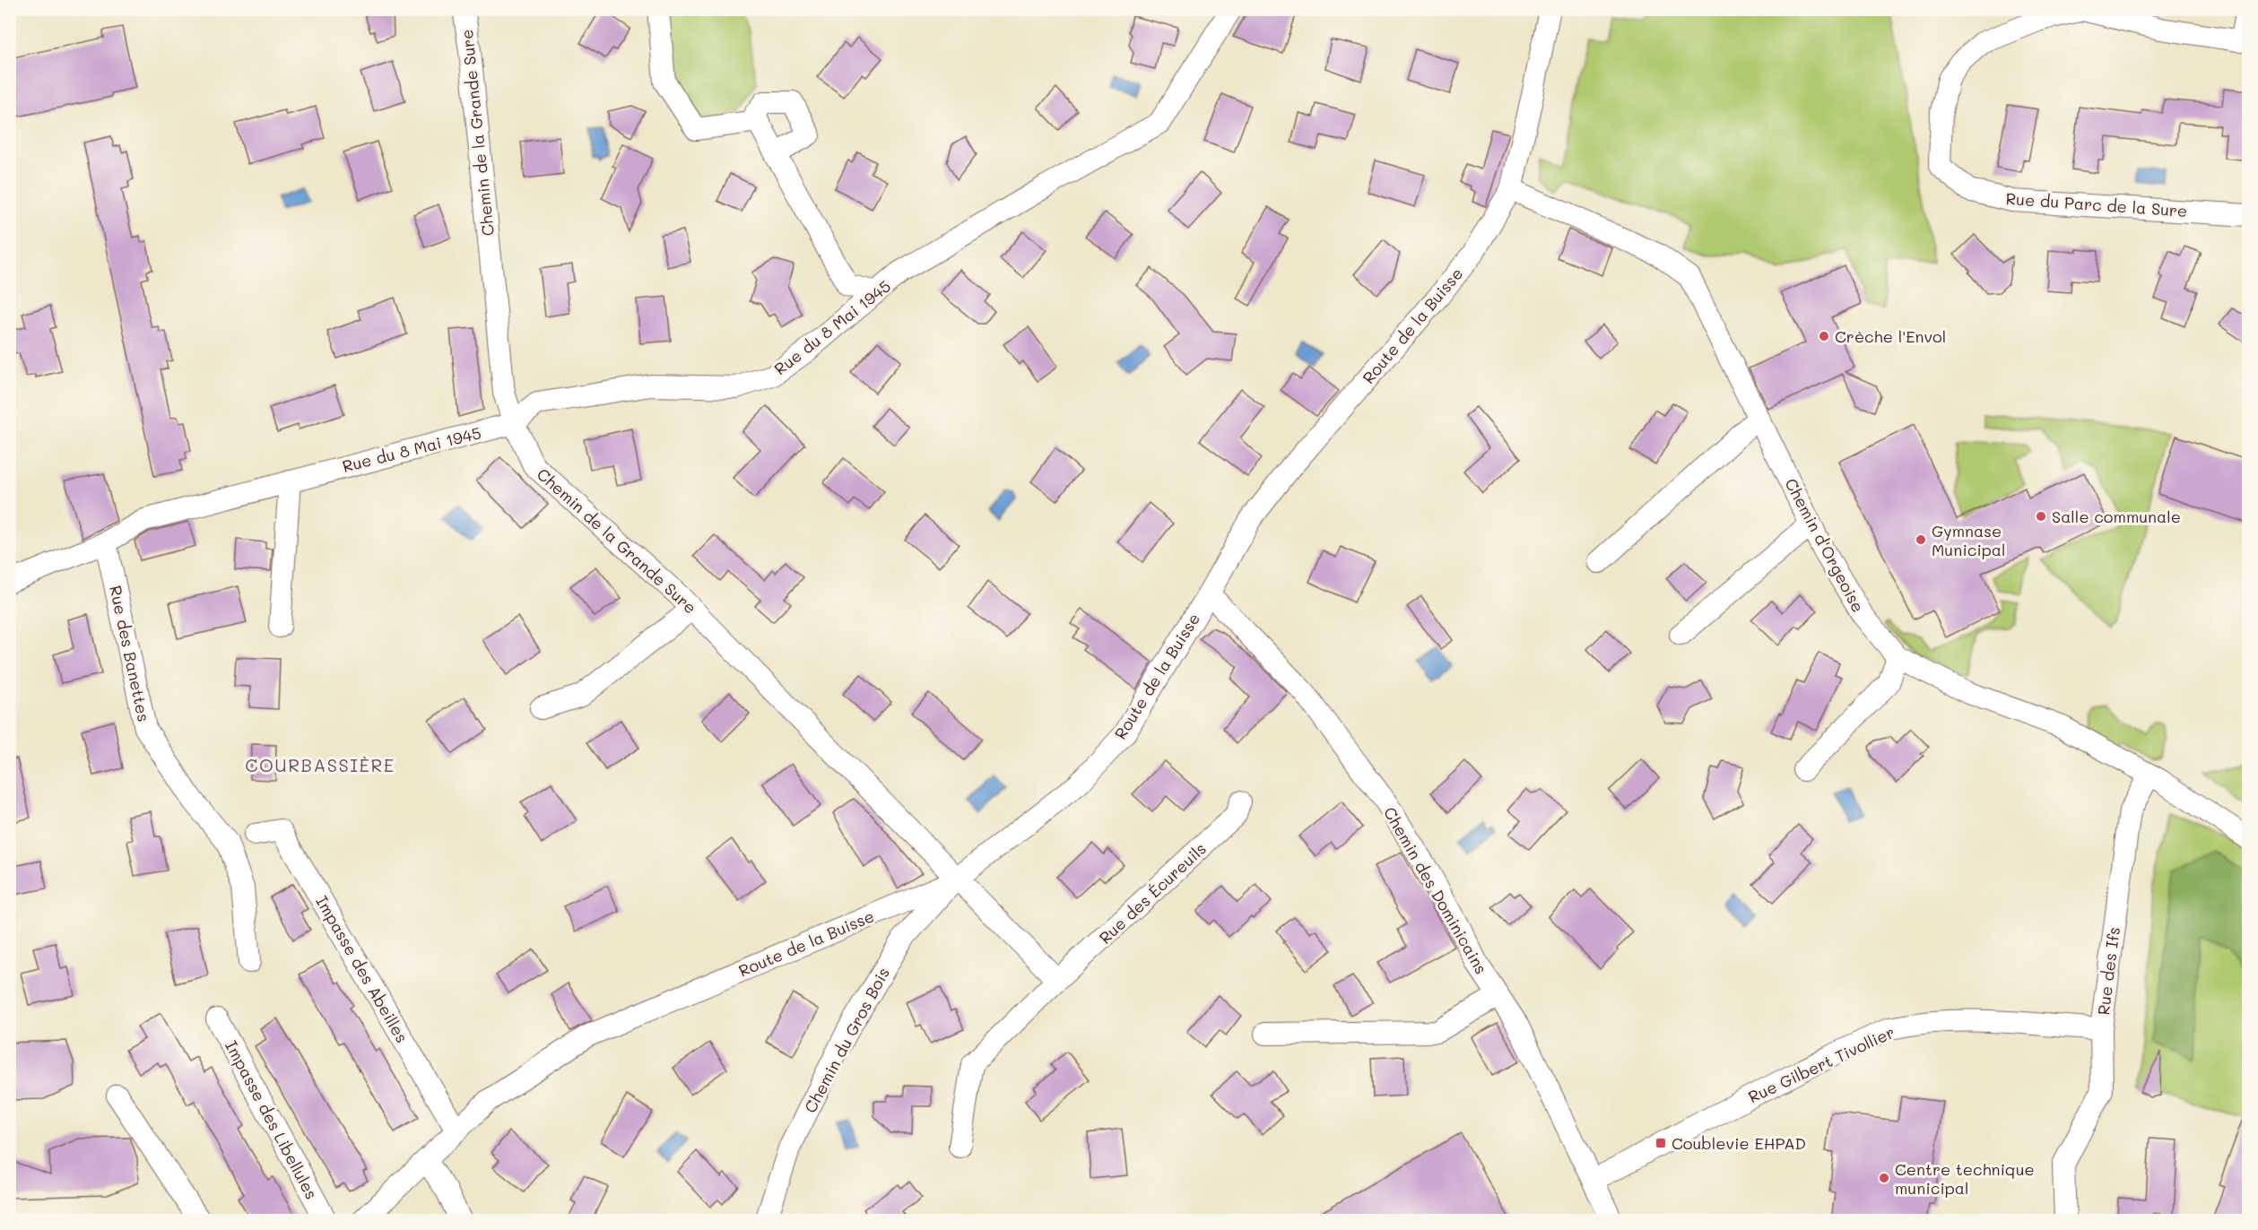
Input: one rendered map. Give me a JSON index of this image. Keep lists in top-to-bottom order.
{
  "streets": {
    "street": [
      "Chemin de la Grande Sure",
      "Rue du Parc de la Sure",
      "Route de la Buisse",
      "Rue du 8 Mai 1945",
      "Chemin d'Orgeoise",
      "Rue des Banettes",
      "Chemin des Dominicains",
      "Rue des Écureuils",
      "Impasse des Abeilles",
      "Rue des Ifs",
      "Chemin du Gros Bois",
      "Rue Gilbert Tivollier",
      "Impasse des Libellules"
    ]
  },
  "crossings": [
    ["Chemin de la Grande Sure", "Route de la Buisse"],
    ["Chemin de la Grande Sure", "Rue du 8 Mai 1945"],
    ["Chemin de la Grande Sure", "Chemin du Gros Bois"],
    ["Route de la Buisse", "Chemin d'Orgeoise"],
    ["Route de la Buisse", "Chemin des Dominicains"],
    ["Route de la Buisse", "Impasse des Abeilles"],
    ["Route de la Buisse", "Chemin du Gros Bois"],
    ["Rue du 8 Mai 1945", "Rue des Banettes"],
    ["Chemin d'Orgeoise", "Rue des Ifs"],
    ["Chemin des Dominicains", "Rue Gilbert Tivollier"],
    ["Rue des Ifs", "Rue Gilbert Tivollier"]
  ],
  "districts": ["COURBASSIÈRE"],
  "places": {
    "other": [
      "Crèche l'Envol",
      "Salle communale",
      "Gymnase Municipal",
      "Centre technique municipal"
    ],
    "transit": ["Coublevie EHPAD"]
  }
}
